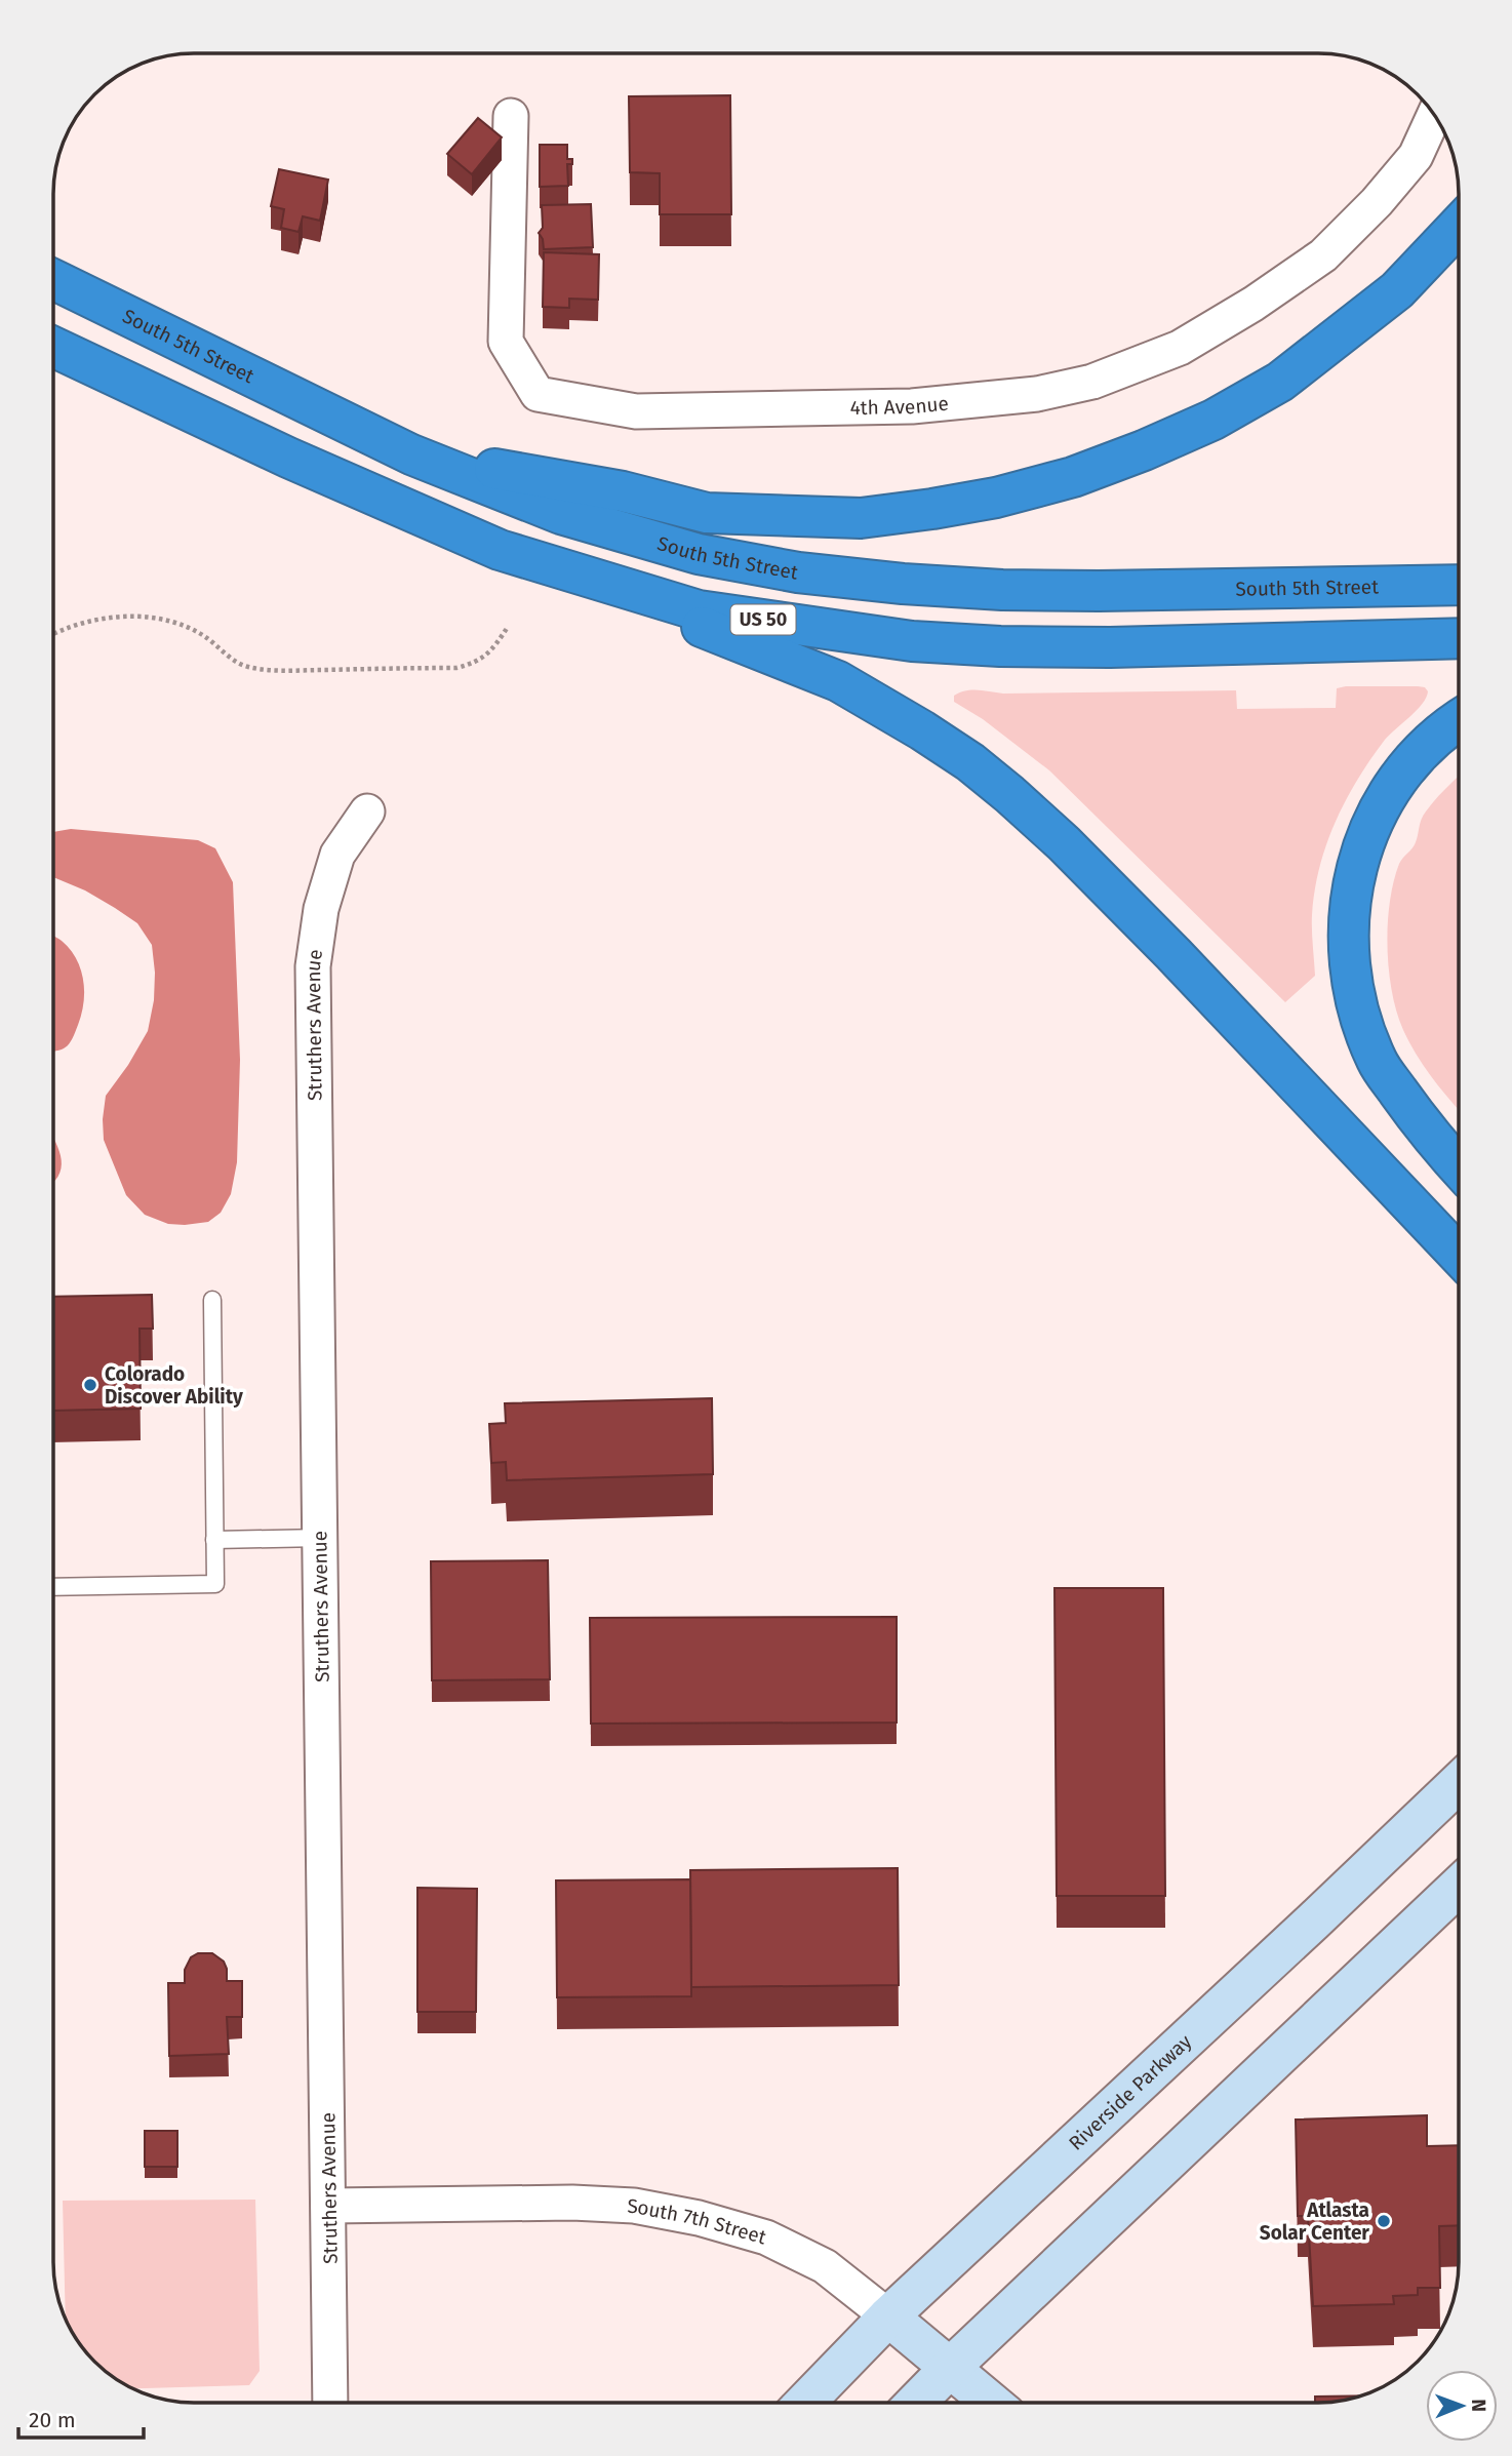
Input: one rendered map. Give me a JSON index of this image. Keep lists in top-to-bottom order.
{
  "streets": {
    "highway": ["South 5th Street", "US 50"],
    "main road": ["Riverside Parkway", "South 7th Street"],
    "street": ["4th Avenue", "Struthers Avenue"]
  },
  "crossings": [
    ["Struthers Avenue", "South 7th Street"],
    ["Riverside Parkway", "South 7th Street"]
  ],
  "places": ["Colorado Discover Ability", "Atlasta Solar Center"],
  "scale_bar": "20 m",
  "north": "right"
}
